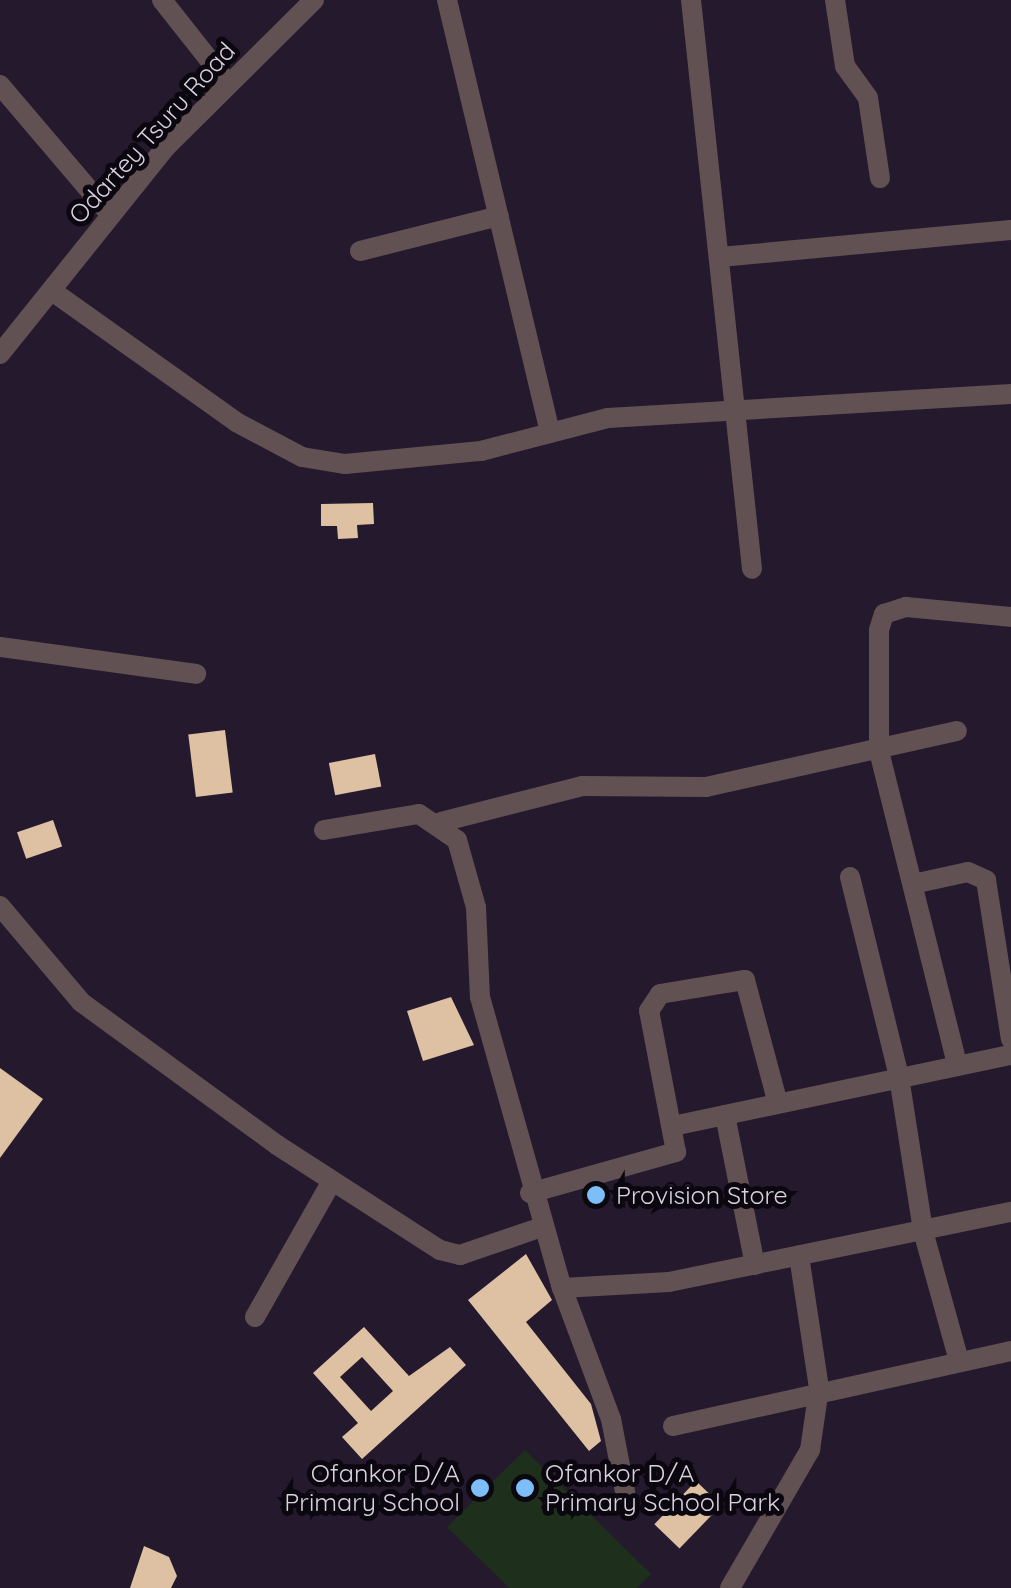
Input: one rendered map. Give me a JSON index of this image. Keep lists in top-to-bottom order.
{
  "streets": {
    "street": ["Odartey Tsuru Road"]
  },
  "places": ["Provision Store", "Ofankor D/A Primary School", "Ofankor D/A Primary School Park"]
}
